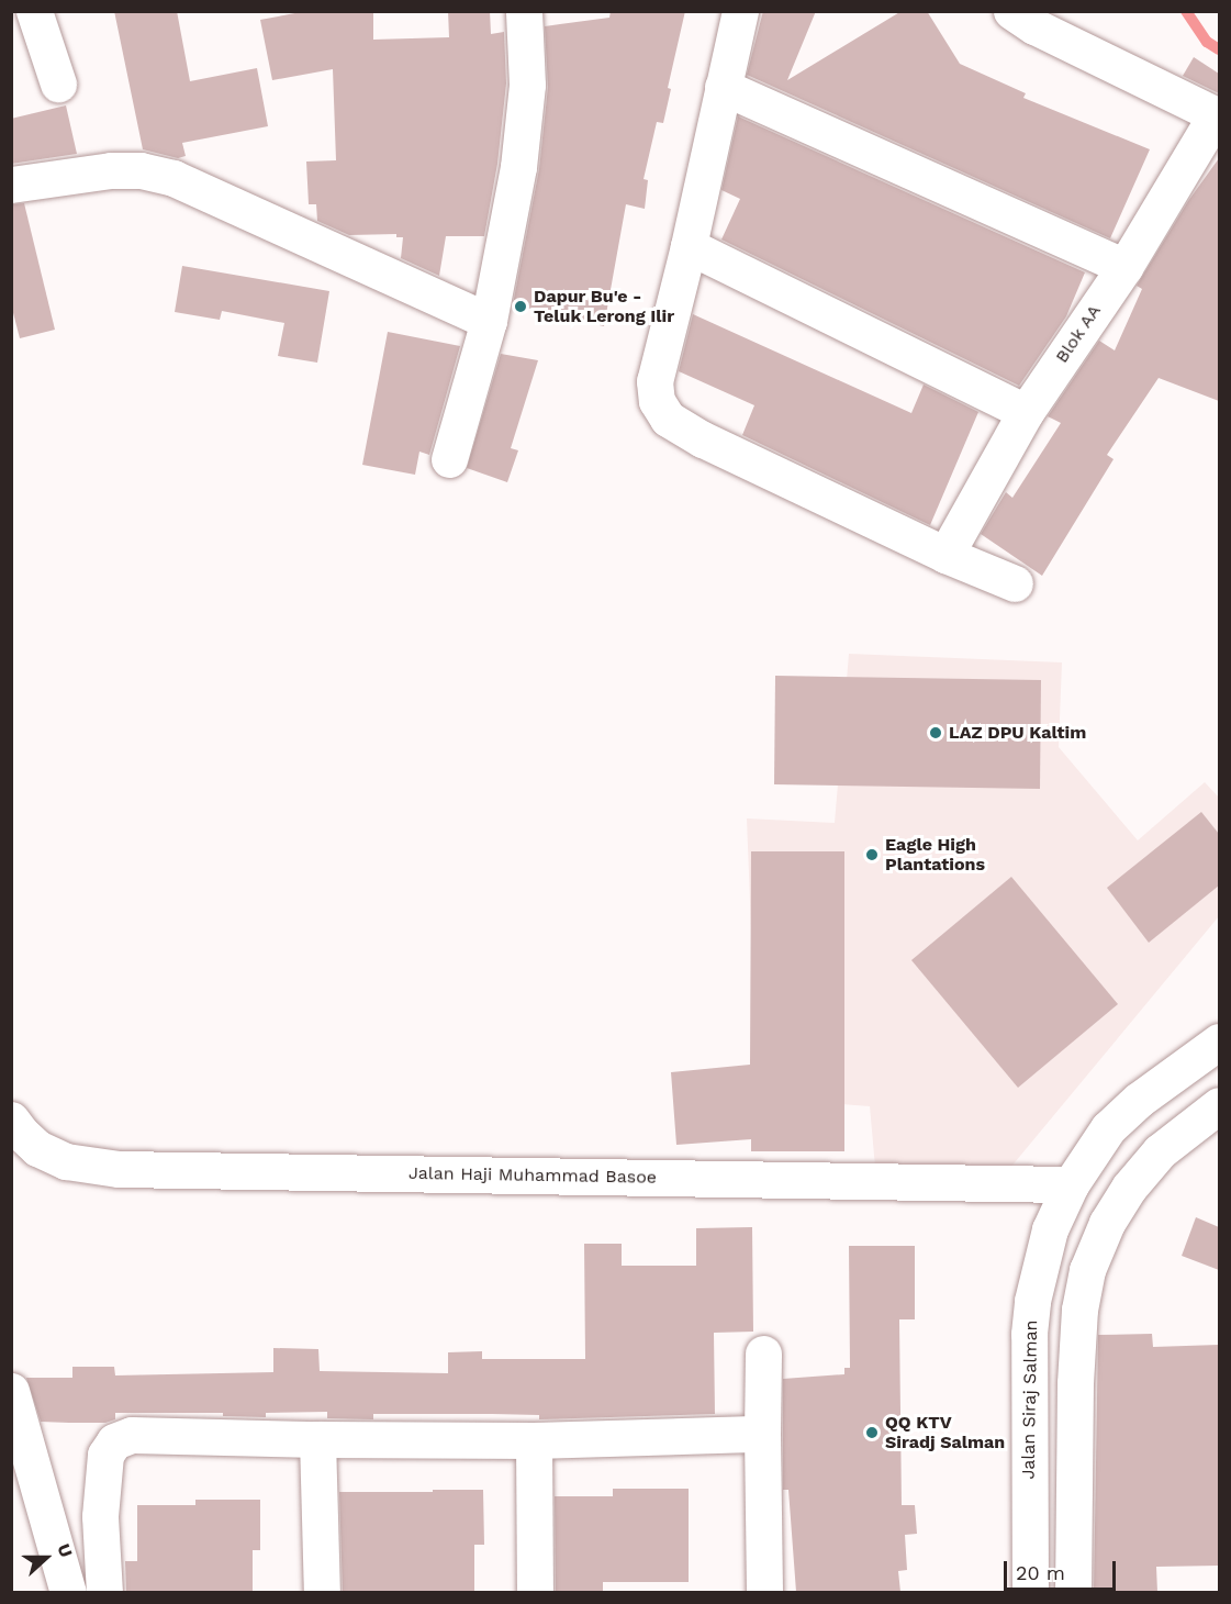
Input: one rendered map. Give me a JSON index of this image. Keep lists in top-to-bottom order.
{
  "streets": {
    "street": ["Blok AA", "Jalan Haji Muhammad Basoe", "Jalan Siraj Salman"]
  },
  "crossings": [
    ["Jalan Haji Muhammad Basoe", "Jalan Siraj Salman"]
  ],
  "places": [
    "Dapur Bu'e - Teluk Lerong Ilir",
    "LAZ DPU Kaltim",
    "Eagle High Plantations",
    "QQ KTV Siradj Salman"
  ],
  "scale_bar": "20 m",
  "north": "right"
}
